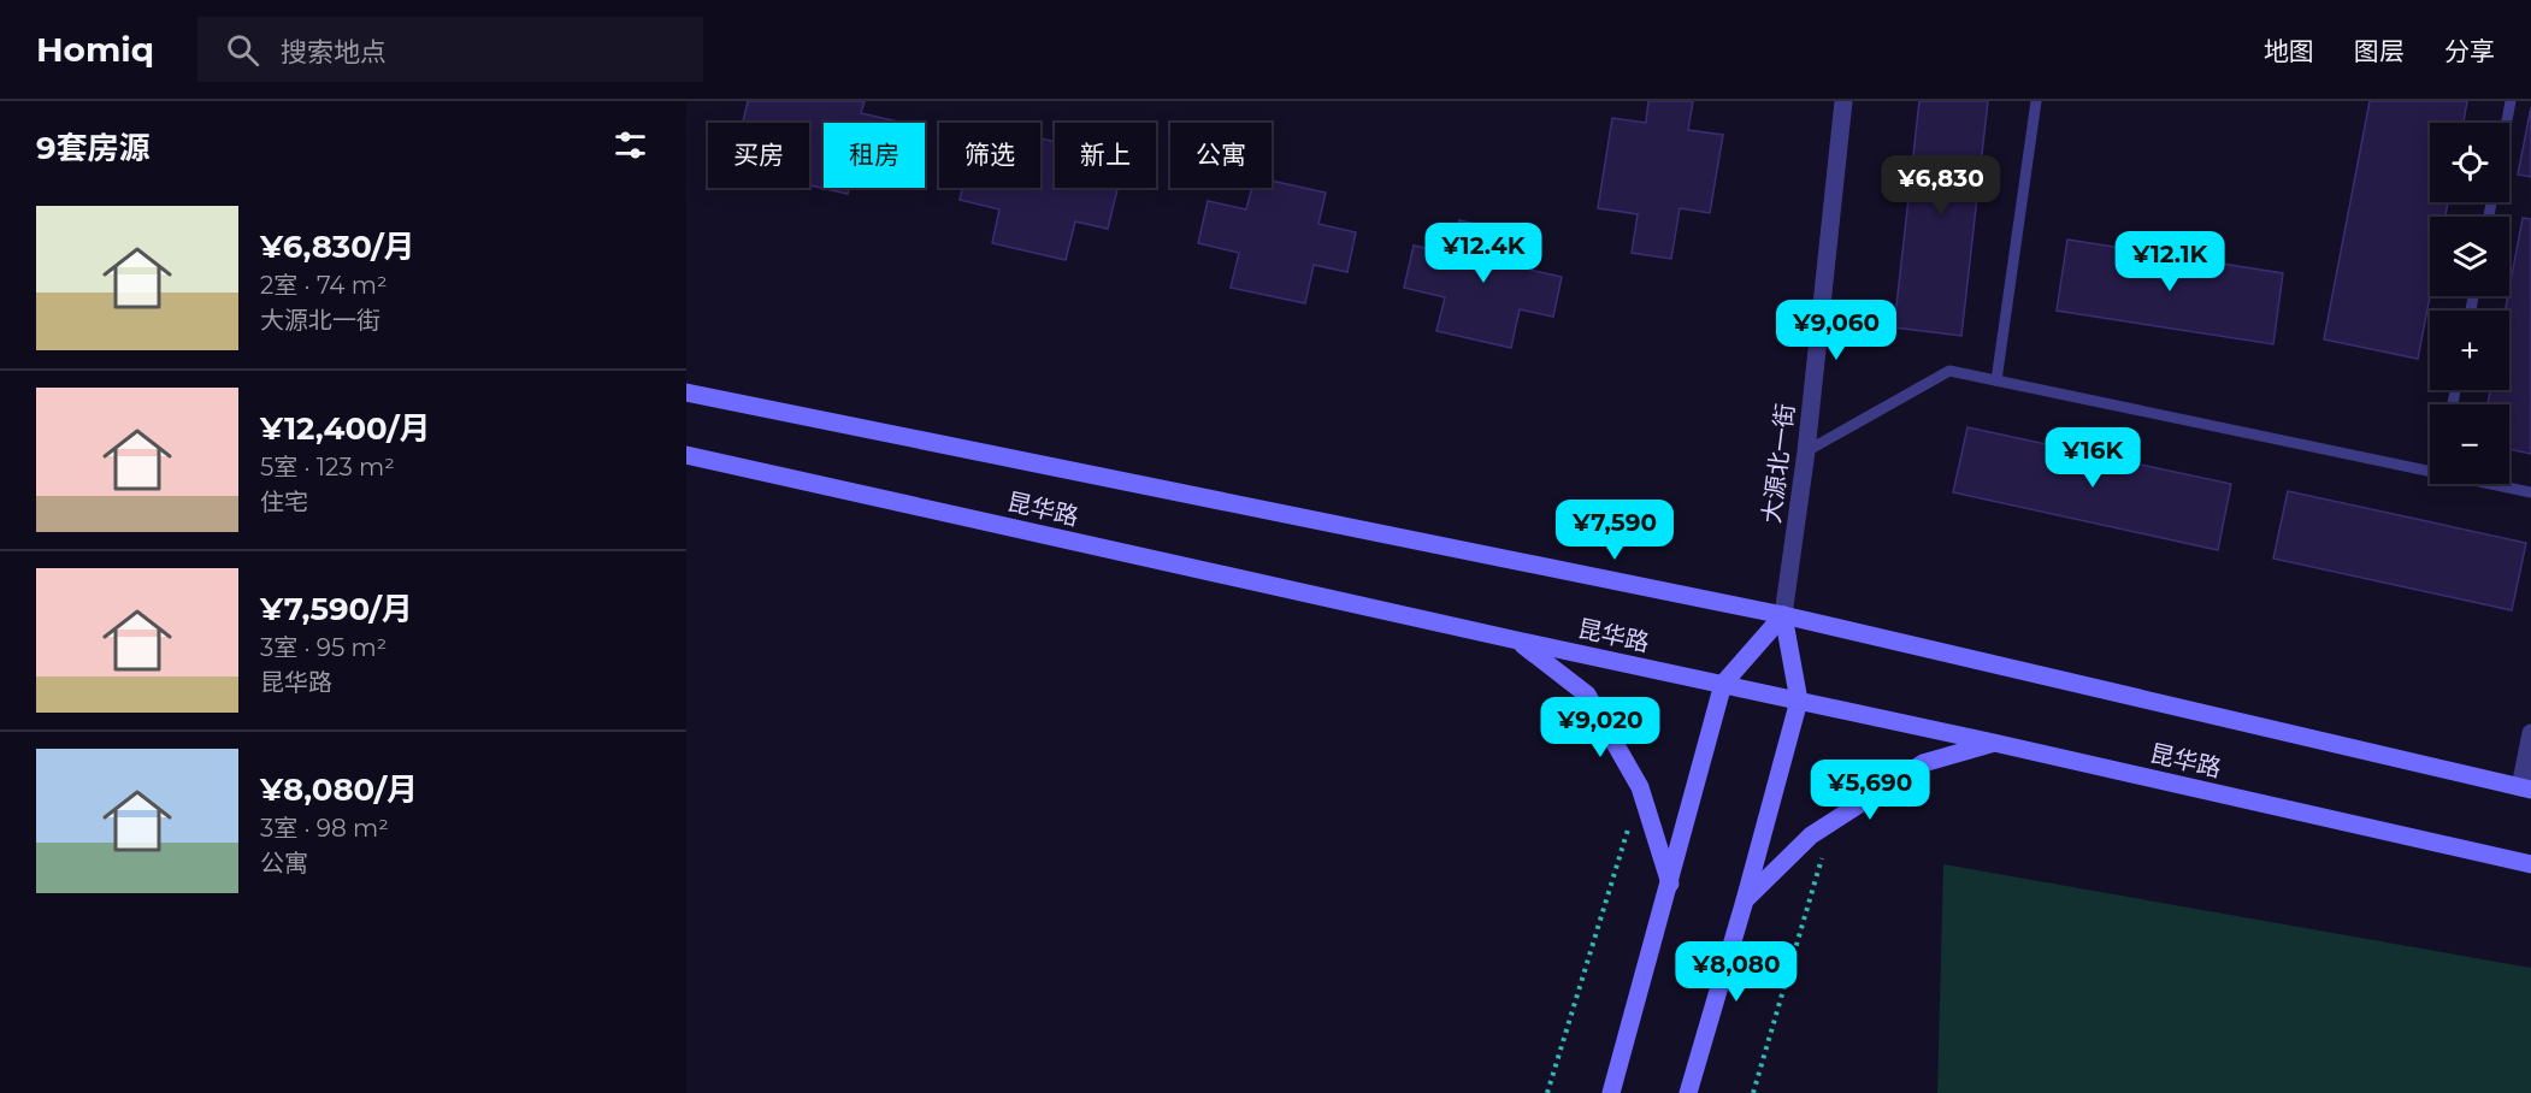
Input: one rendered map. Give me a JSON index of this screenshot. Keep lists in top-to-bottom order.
{
  "streets": {
    "main road": ["昆华路"],
    "street": ["大源北一街"]
  },
  "crossings": [
    ["大源北一街", "昆华路"]
  ],
  "page": {
    "header": "Homiq",
    "search": "搜索地点",
    "nav": ["地图", "图层", "分享"],
    "heading": "9套房源",
    "map_buttons": ["+", "−"],
    "chip": [
      "买房",
      "租房",
      "筛选",
      "新上",
      "公寓"
    ],
    "price": [
      "¥6,830",
      "¥12.4K",
      "¥12.1K",
      "¥9,060",
      "¥16K",
      "¥7,590",
      "¥9,020",
      "¥5,690",
      "¥8,080"
    ],
    "list": [
      {
        "name": "¥6,830/月",
        "note": "2室 · 74 m² · 大源北一街"
      },
      {
        "name": "¥12,400/月",
        "note": "5室 · 123 m² · 住宅"
      },
      {
        "name": "¥7,590/月",
        "note": "3室 · 95 m² · 昆华路"
      },
      {
        "name": "¥8,080/月",
        "note": "3室 · 98 m² · 公寓"
      }
    ]
  }
}
